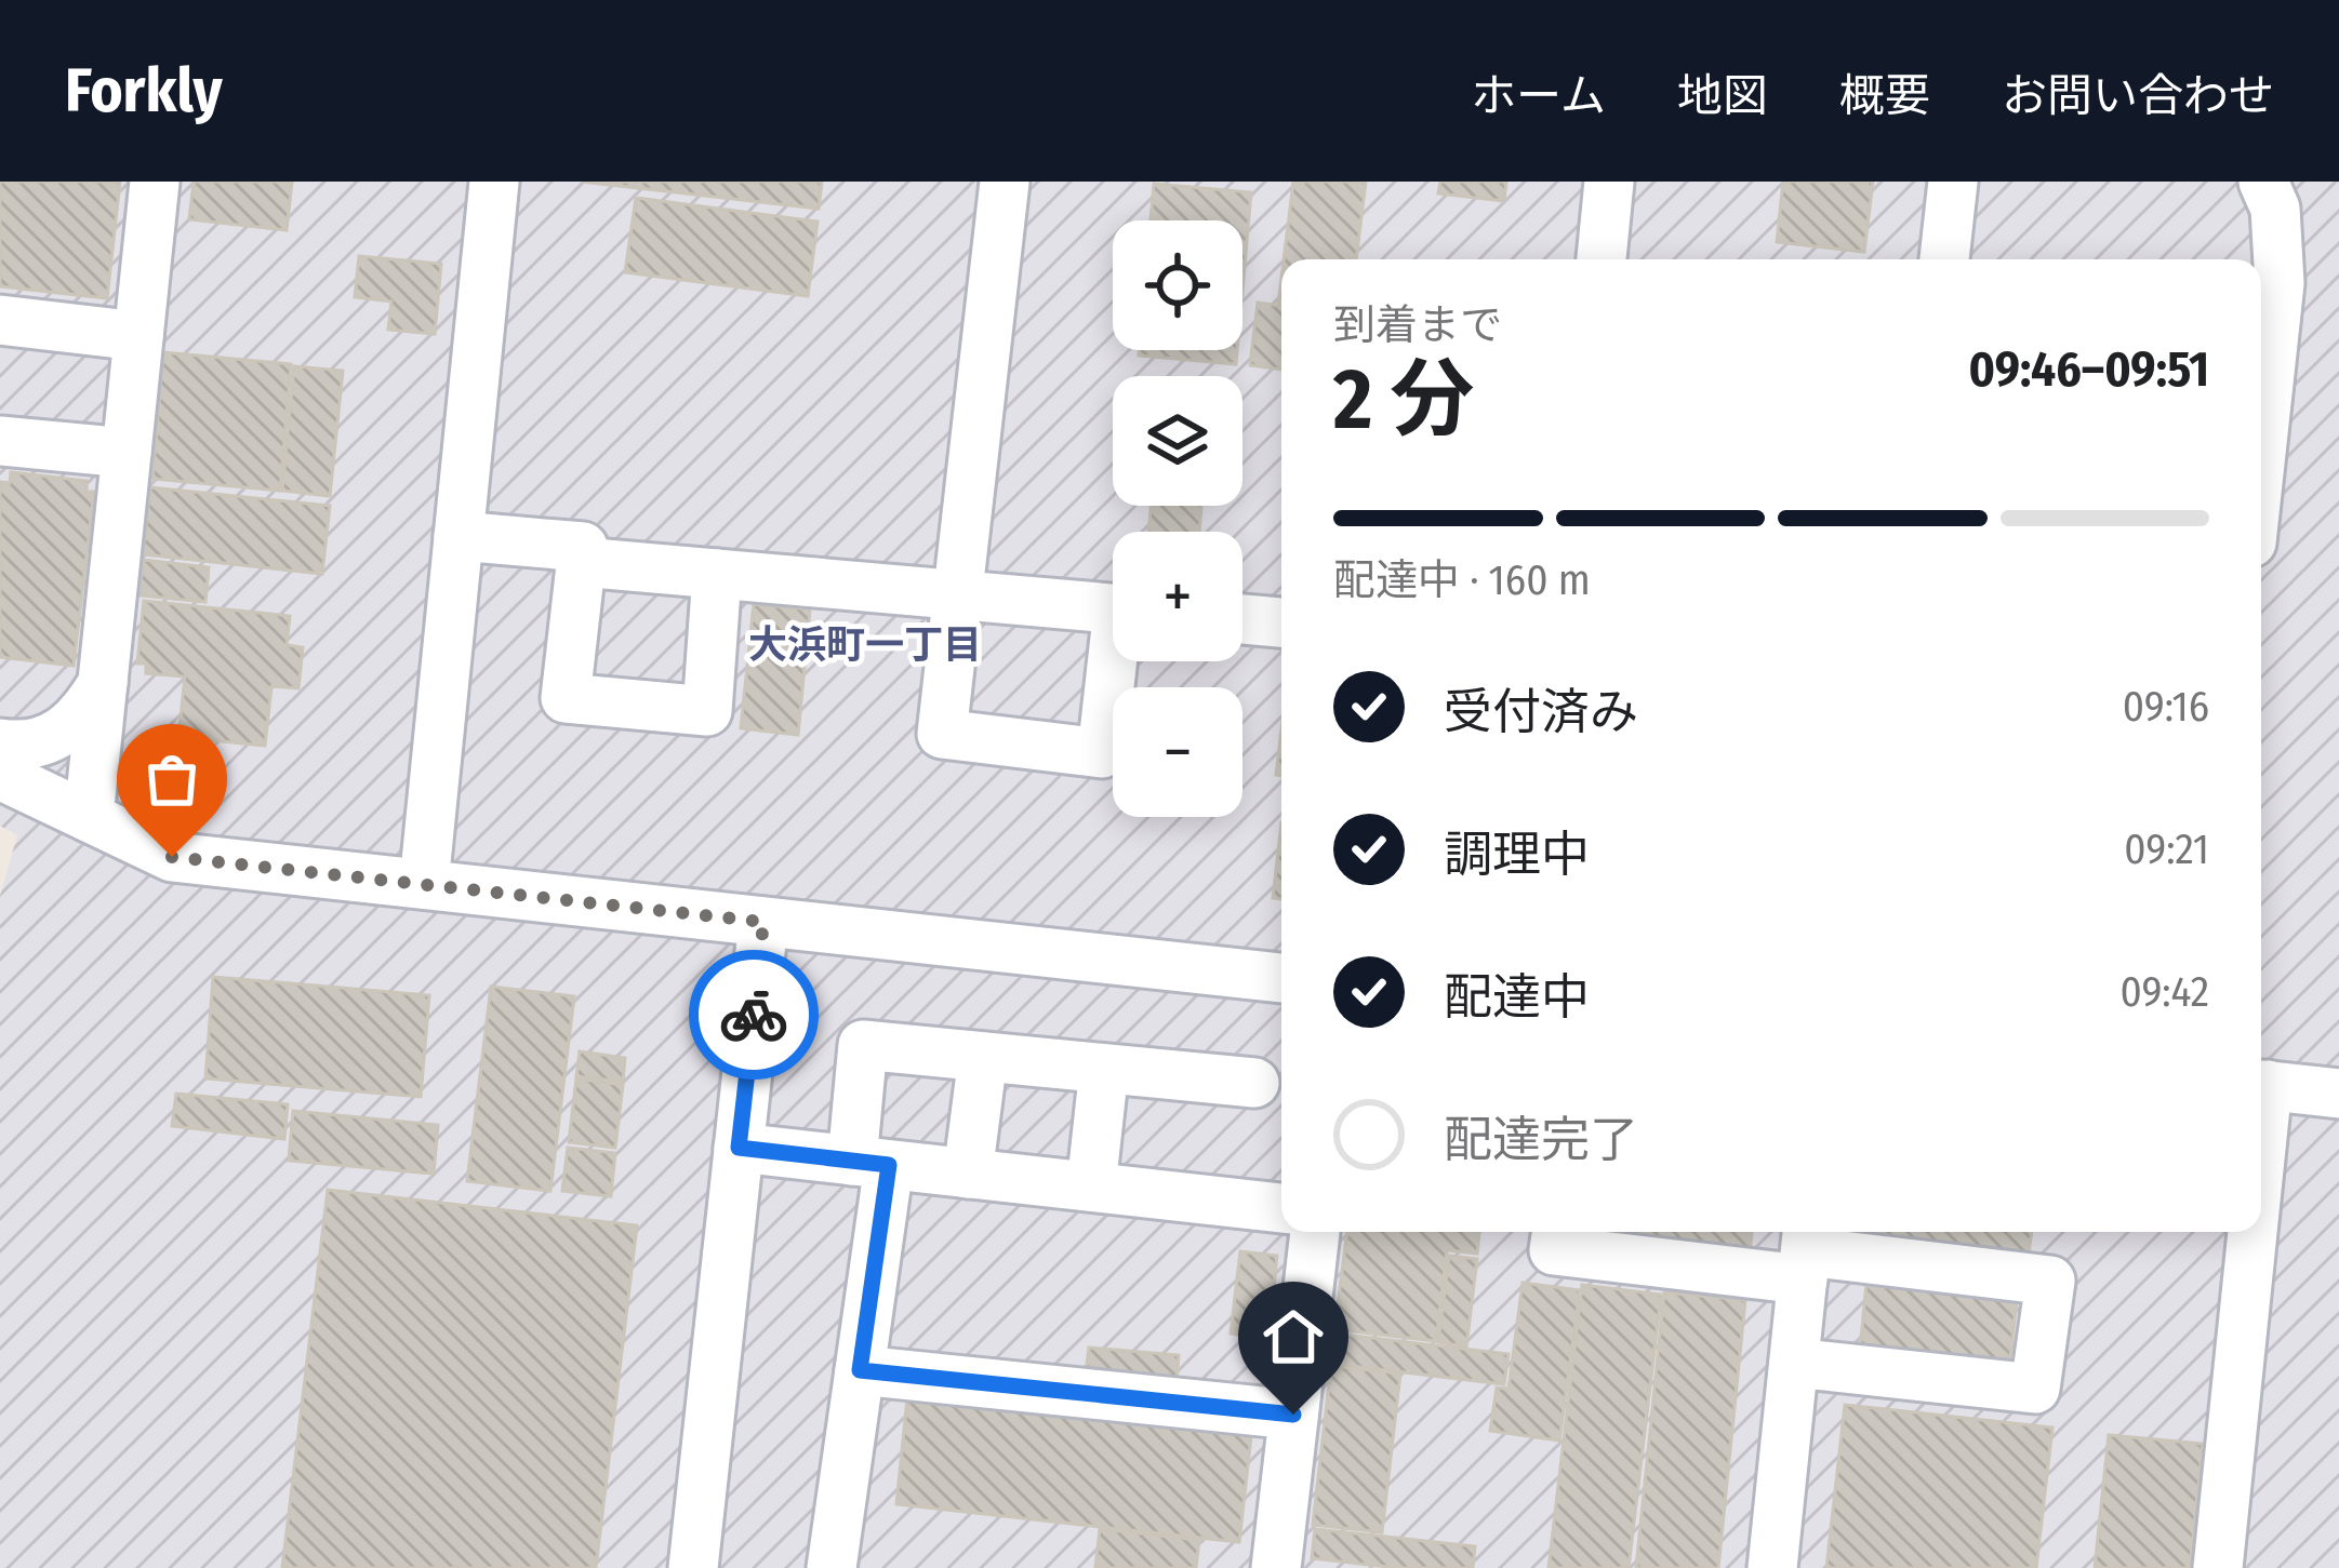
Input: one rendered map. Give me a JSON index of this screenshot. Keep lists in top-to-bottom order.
{
  "districts": ["大浜町一丁目"],
  "page": {
    "header": "Forkly",
    "nav": [
      "ホーム",
      "地図",
      "概要",
      "お問い合わせ"
    ],
    "map_buttons": ["+", "−"],
    "heading": ["2 分", "到着まで", "09:46–09:51"],
    "bar": "配達中 · 160 m",
    "list": [
      ["受付済み", "09:16"],
      ["調理中", "09:21"],
      ["配達中", "09:42"],
      "配達完了"
    ]
  }
}
